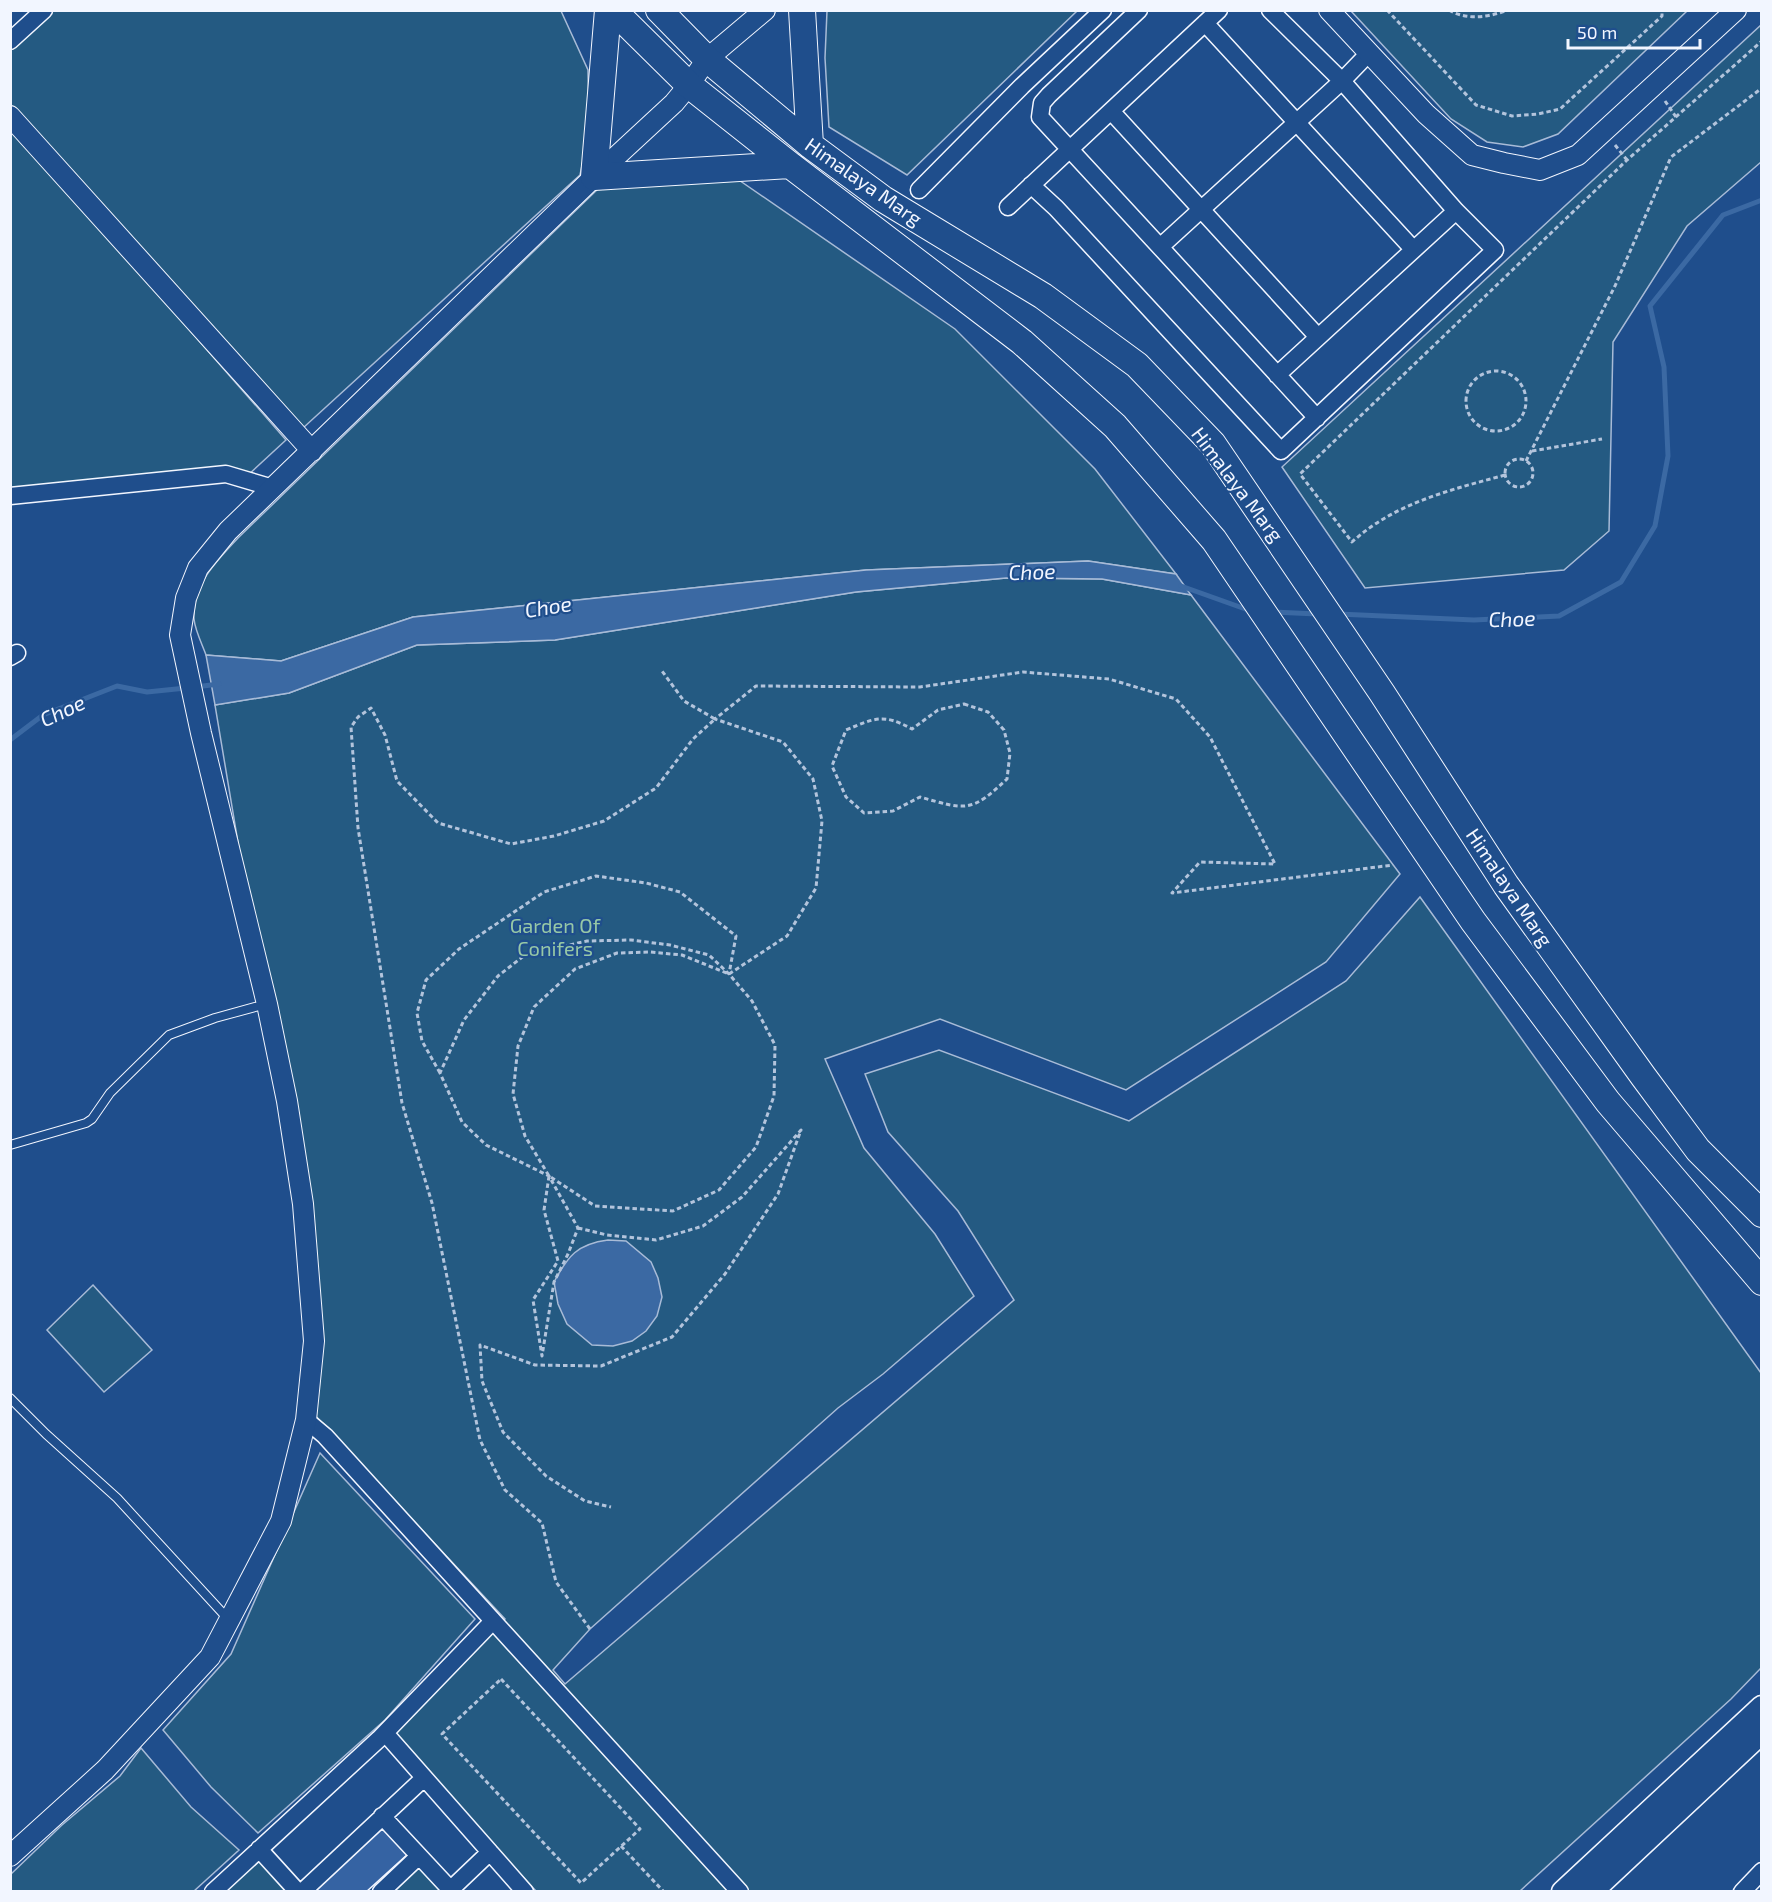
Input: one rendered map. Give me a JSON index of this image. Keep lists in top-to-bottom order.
{
  "streets": {
    "main road": ["Himalaya Marg"]
  },
  "water": ["Choe"],
  "parks": ["Garden Of Conifers"],
  "scale_bar": "50 m"
}
